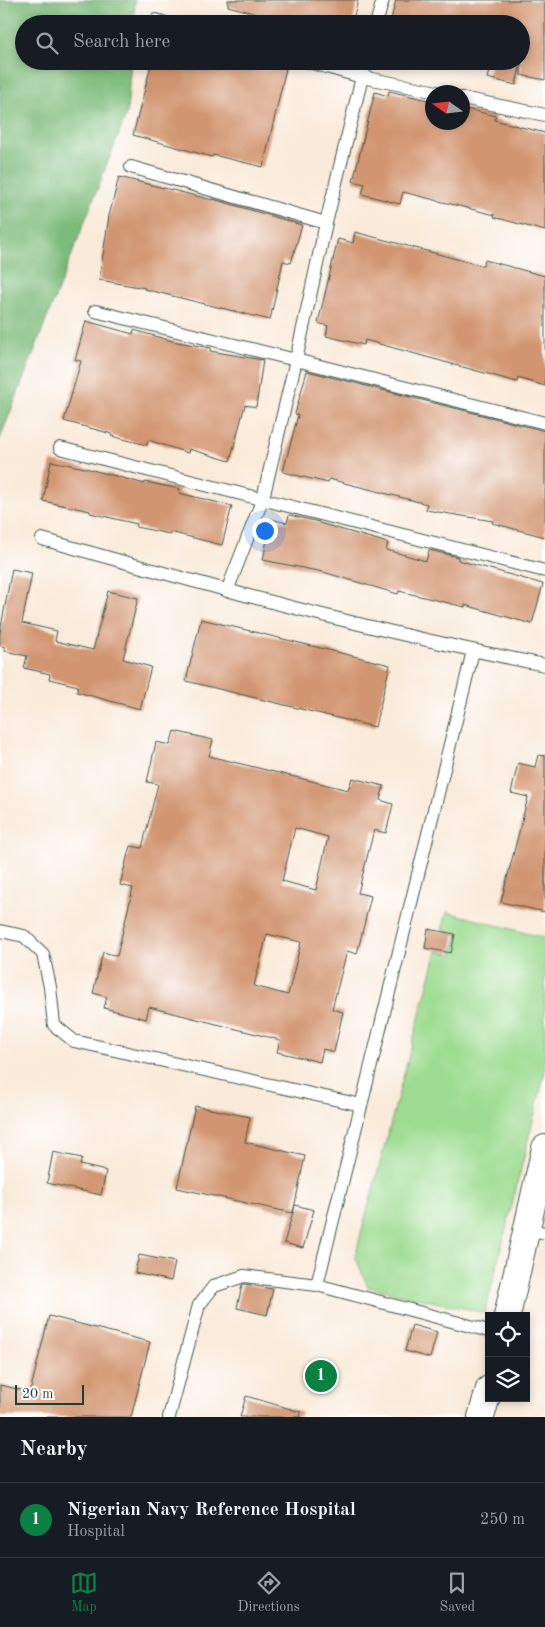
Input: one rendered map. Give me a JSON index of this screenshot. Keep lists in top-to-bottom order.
{
  "scale_bar": "20 m",
  "north": "left",
  "page": {
    "search": "Search here",
    "pins": "1",
    "scale": "20 m",
    "heading": "Nearby",
    "list": [
      {
        "mark": "1",
        "name": "Nigerian Navy Reference Hospital",
        "note": "Hospital",
        "value": "250 m"
      }
    ],
    "nav": ["Map", "Directions", "Saved"]
  }
}
